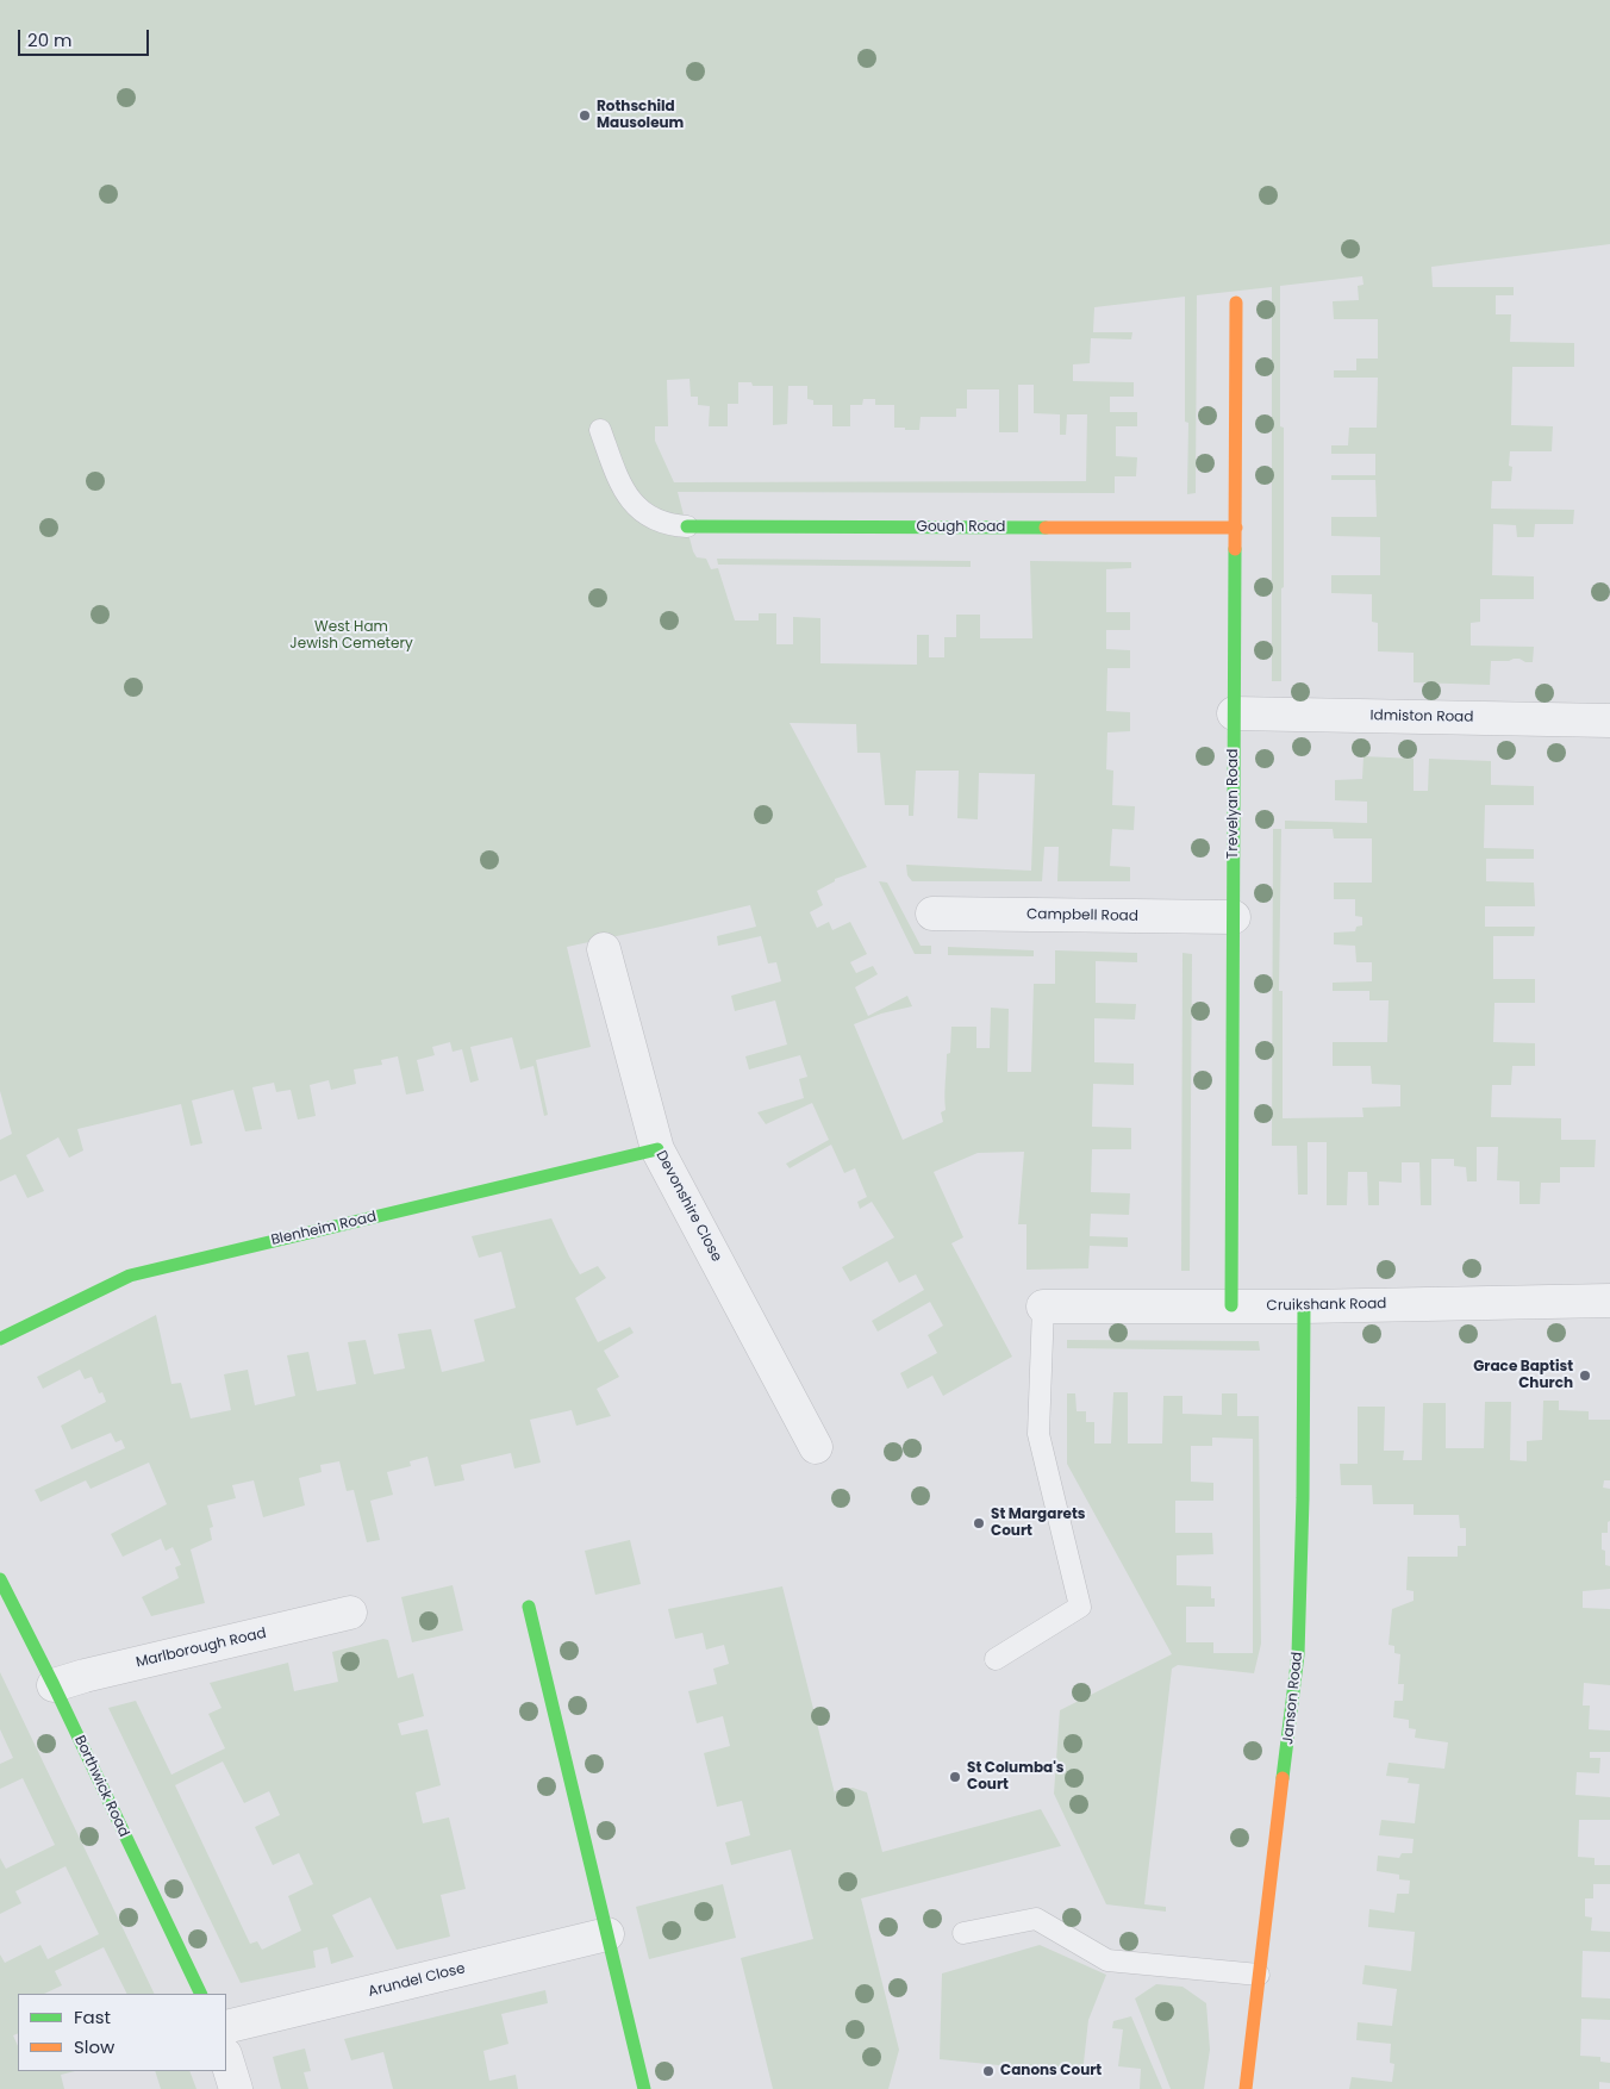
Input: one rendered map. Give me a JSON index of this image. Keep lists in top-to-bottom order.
{
  "streets": {
    "street": [
      "Gough Road",
      "Idmiston Road",
      "Trevelyan Road",
      "Campbell Road",
      "Devonshire Close",
      "Blenheim Road",
      "Cruikshank Road",
      "Marlborough Road",
      "Janson Road",
      "Borthwick Road",
      "Arundel Close"
    ]
  },
  "crossings": [
    ["Gough Road", "Trevelyan Road"],
    ["Idmiston Road", "Trevelyan Road"],
    ["Trevelyan Road", "Campbell Road"],
    ["Trevelyan Road", "Cruikshank Road"],
    ["Devonshire Close", "Blenheim Road"],
    ["Cruikshank Road", "Janson Road"],
    ["Marlborough Road", "Borthwick Road"]
  ],
  "parks": ["West Ham Jewish Cemetery"],
  "places": [
    "Rothschild Mausoleum",
    "Grace Baptist Church",
    "St Margarets Court",
    "St Columba's Court",
    "Canons Court"
  ],
  "legend": ["Fast", "Slow"],
  "scale_bar": "20 m"
}
